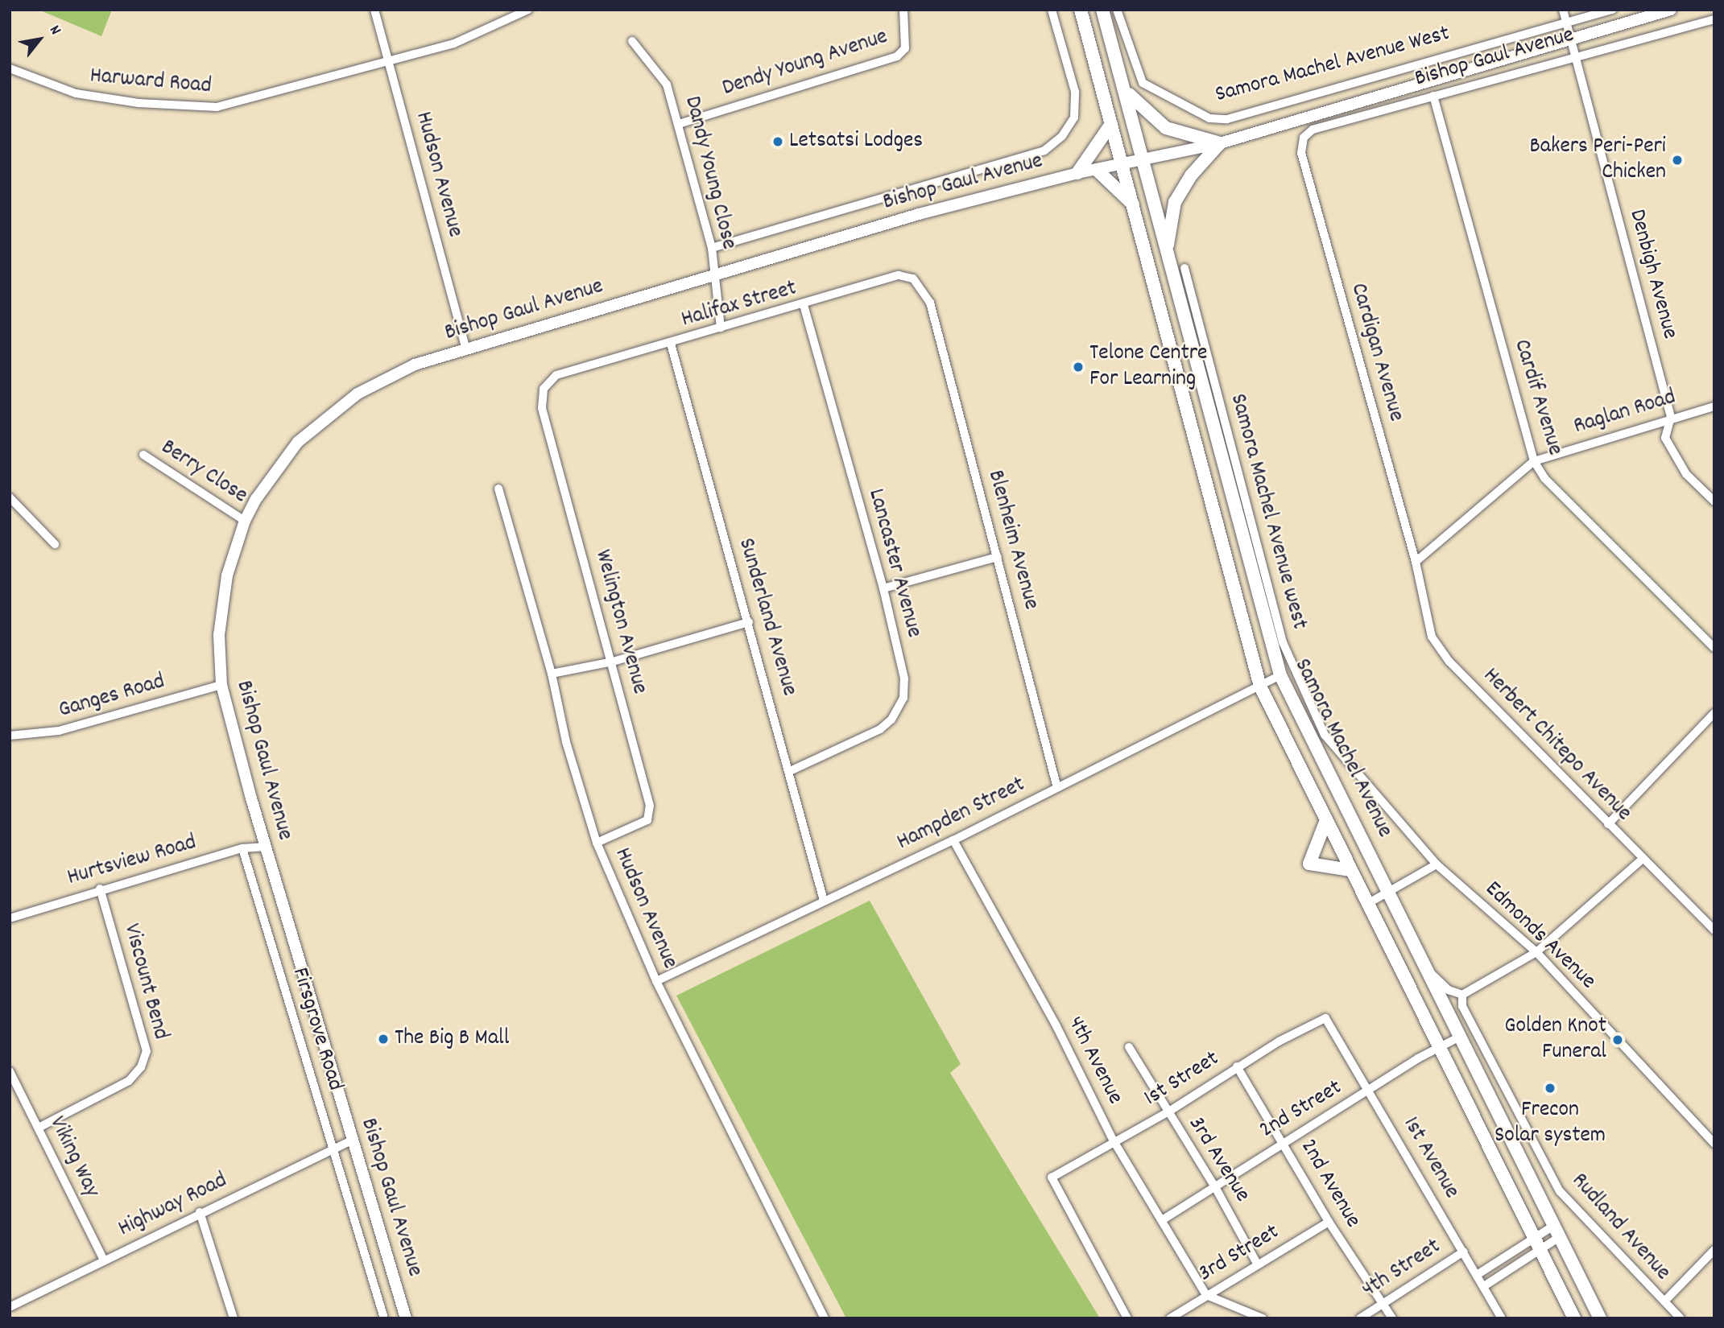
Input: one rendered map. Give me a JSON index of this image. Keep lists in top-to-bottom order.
{
  "streets": {
    "highway": ["Samora Machel Avenue"],
    "main road": ["Bishop Gaul Avenue"],
    "street": [
      "Dendy Young Avenue",
      "Samora Machel Avenue West",
      "Harward Road",
      "Dandy Young Close",
      "Hudson Avenue",
      "Denbigh Avenue",
      "Halifax Street",
      "Cardigan Avenue",
      "Cardif Avenue",
      "Raglan Road",
      "Berry Close",
      "Samora Machel Avenue west",
      "Blenheim Avenue",
      "Lancaster Avenue",
      "Sunderland Avenue",
      "Welington Avenue",
      "Ganges Road",
      "Herbert Chitepo Avenue",
      "Hampden Street",
      "Hurtsview Road",
      "Edmonds Avenue",
      "Viscount Bend",
      "Firsgrove Road",
      "4th Avenue",
      "1st Street",
      "2nd Street",
      "Viking Way",
      "1st Avenue",
      "3rd Avenue",
      "2nd Avenue",
      "Highway Road",
      "Rudland Avenue",
      "3rd Street",
      "4th Street"
    ]
  },
  "crossings": [
    ["Bishop Gaul Avenue", "Dandy Young Close"],
    ["Bishop Gaul Avenue", "Hudson Avenue"],
    ["Bishop Gaul Avenue", "Denbigh Avenue"],
    ["Bishop Gaul Avenue", "Cardigan Avenue"],
    ["Bishop Gaul Avenue", "Cardif Avenue"],
    ["Bishop Gaul Avenue", "Berry Close"],
    ["Bishop Gaul Avenue", "Ganges Road"],
    ["Bishop Gaul Avenue", "Samora Machel Avenue"],
    ["Bishop Gaul Avenue", "Hurtsview Road"],
    ["Bishop Gaul Avenue", "Highway Road"],
    ["Dendy Young Avenue", "Dandy Young Close"],
    ["Samora Machel Avenue West", "Denbigh Avenue"],
    ["Harward Road", "Hudson Avenue"],
    ["Dandy Young Close", "Halifax Street"],
    ["Hudson Avenue", "Welington Avenue"],
    ["Hudson Avenue", "Hampden Street"],
    ["Denbigh Avenue", "Raglan Road"],
    ["Halifax Street", "Blenheim Avenue"],
    ["Halifax Street", "Lancaster Avenue"],
    ["Halifax Street", "Sunderland Avenue"],
    ["Halifax Street", "Welington Avenue"],
    ["Cardigan Avenue", "Raglan Road"],
    ["Cardigan Avenue", "Herbert Chitepo Avenue"],
    ["Cardif Avenue", "Raglan Road"],
    ["Raglan Road", "Herbert Chitepo Avenue"],
    ["Samora Machel Avenue west", "Edmonds Avenue"],
    ["Blenheim Avenue", "Hampden Street"],
    ["Lancaster Avenue", "Sunderland Avenue"],
    ["Sunderland Avenue", "Hampden Street"],
    ["Samora Machel Avenue", "Hampden Street"],
    ["Samora Machel Avenue", "2nd Street"],
    ["Hampden Street", "4th Avenue"],
    ["Hurtsview Road", "Viscount Bend"],
    ["Hurtsview Road", "Firsgrove Road"],
    ["Viscount Bend", "Viking Way"],
    ["Firsgrove Road", "Highway Road"],
    ["4th Avenue", "1st Street"],
    ["4th Avenue", "2nd Street"],
    ["4th Avenue", "3rd Street"],
    ["1st Street", "1st Avenue"],
    ["1st Street", "3rd Avenue"],
    ["1st Street", "2nd Avenue"],
    ["2nd Street", "1st Avenue"],
    ["2nd Street", "3rd Avenue"],
    ["2nd Street", "2nd Avenue"],
    ["Viking Way", "Highway Road"],
    ["1st Avenue", "4th Street"],
    ["3rd Avenue", "3rd Street"],
    ["2nd Avenue", "3rd Street"],
    ["2nd Avenue", "4th Street"]
  ],
  "places": [
    "Letsatsi Lodges",
    "Bakers Peri-Peri Chicken",
    "Telone Centre For Learning",
    "The Big B Mall",
    "Golden Knot Funeral",
    "Frecon Solar system"
  ],
  "north": "top right"
}
